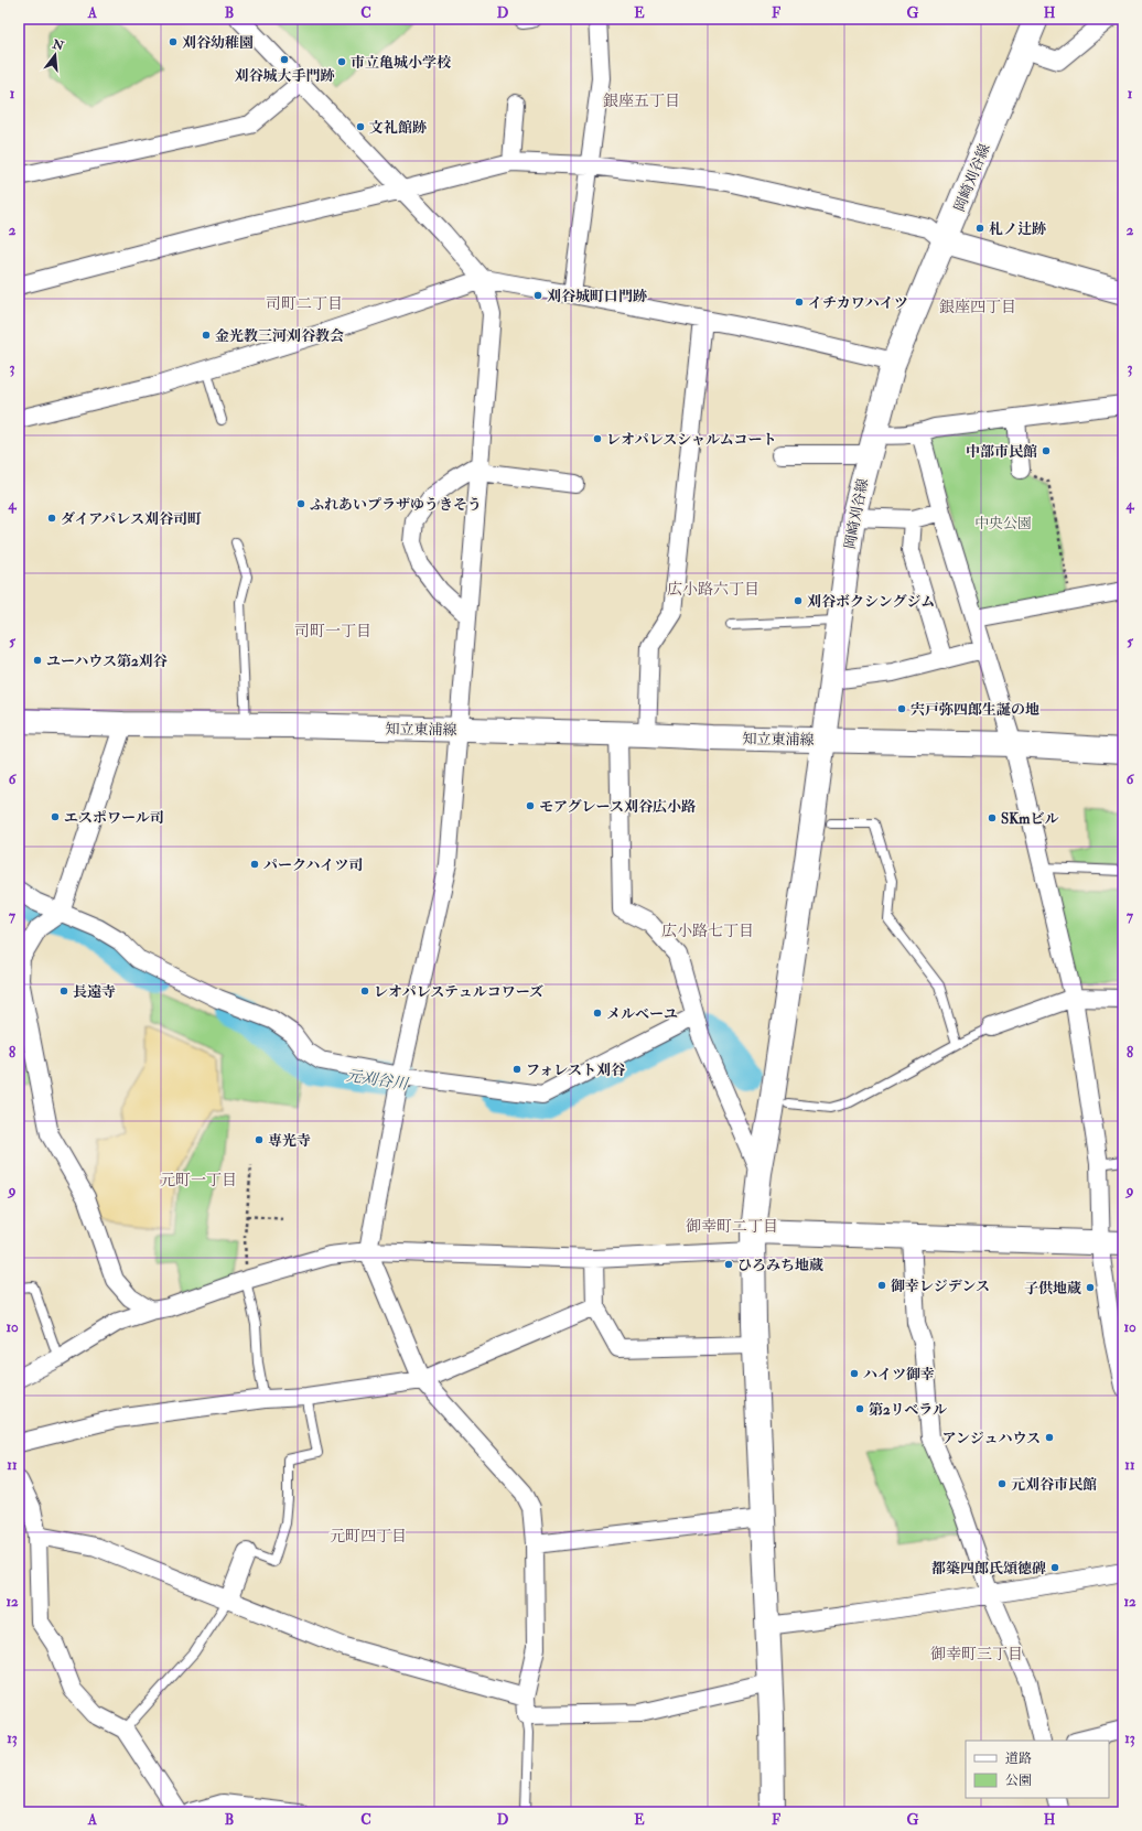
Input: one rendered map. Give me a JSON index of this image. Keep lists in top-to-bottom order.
{
  "streets": {
    "main road": ["岡崎刈谷線", "知立東浦線"]
  },
  "crossings": [
    ["岡崎刈谷線", "知立東浦線"]
  ],
  "districts": [
    "銀座五丁目",
    "司町二丁目",
    "銀座四丁目",
    "広小路六丁目",
    "司町一丁目",
    "広小路七丁目",
    "元町一丁目",
    "御幸町二丁目",
    "元町四丁目",
    "御幸町三丁目"
  ],
  "water": ["元刈谷川"],
  "parks": ["中央公園"],
  "places": [
    "刈谷幼稚園",
    "刈谷城大手門跡",
    "市立亀城小学校",
    "文礼館跡",
    "札ノ辻跡",
    "刈谷城町口門跡",
    "イチカワハイツ",
    "金光教三河刈谷教会",
    "レオパレスシャルムコート",
    "中部市民館",
    "ふれあいプラザゆうきそう",
    "ダイアパレス刈谷司町",
    "刈谷ボクシングジム",
    "ユーハウス第2刈谷",
    "宍戸弥四郎生誕の地",
    "モアグレース刈谷広小路",
    "エスポワール司",
    "SKmビル",
    "パークハイツ司",
    "長遠寺",
    "レオパレステュルコワーズ",
    "メルベーユ",
    "フォレスト刈谷",
    "専光寺",
    "ひろみち地蔵",
    "御幸レジデンス",
    "子供地蔵",
    "ハイツ御幸",
    "第2リベラル",
    "アンジュハウス",
    "元刈谷市民館",
    "都築四郎氏頌徳碑"
  ],
  "legend": ["道路", "公園"],
  "north": "top",
  "grid": {
    "columns": [
      "A",
      "B",
      "C",
      "D",
      "E",
      "F",
      "G",
      "H"
    ],
    "rows": [
      "1",
      "2",
      "3",
      "4",
      "5",
      "6",
      "7",
      "8",
      "9",
      "10",
      "11",
      "12",
      "13"
    ]
  }
}
